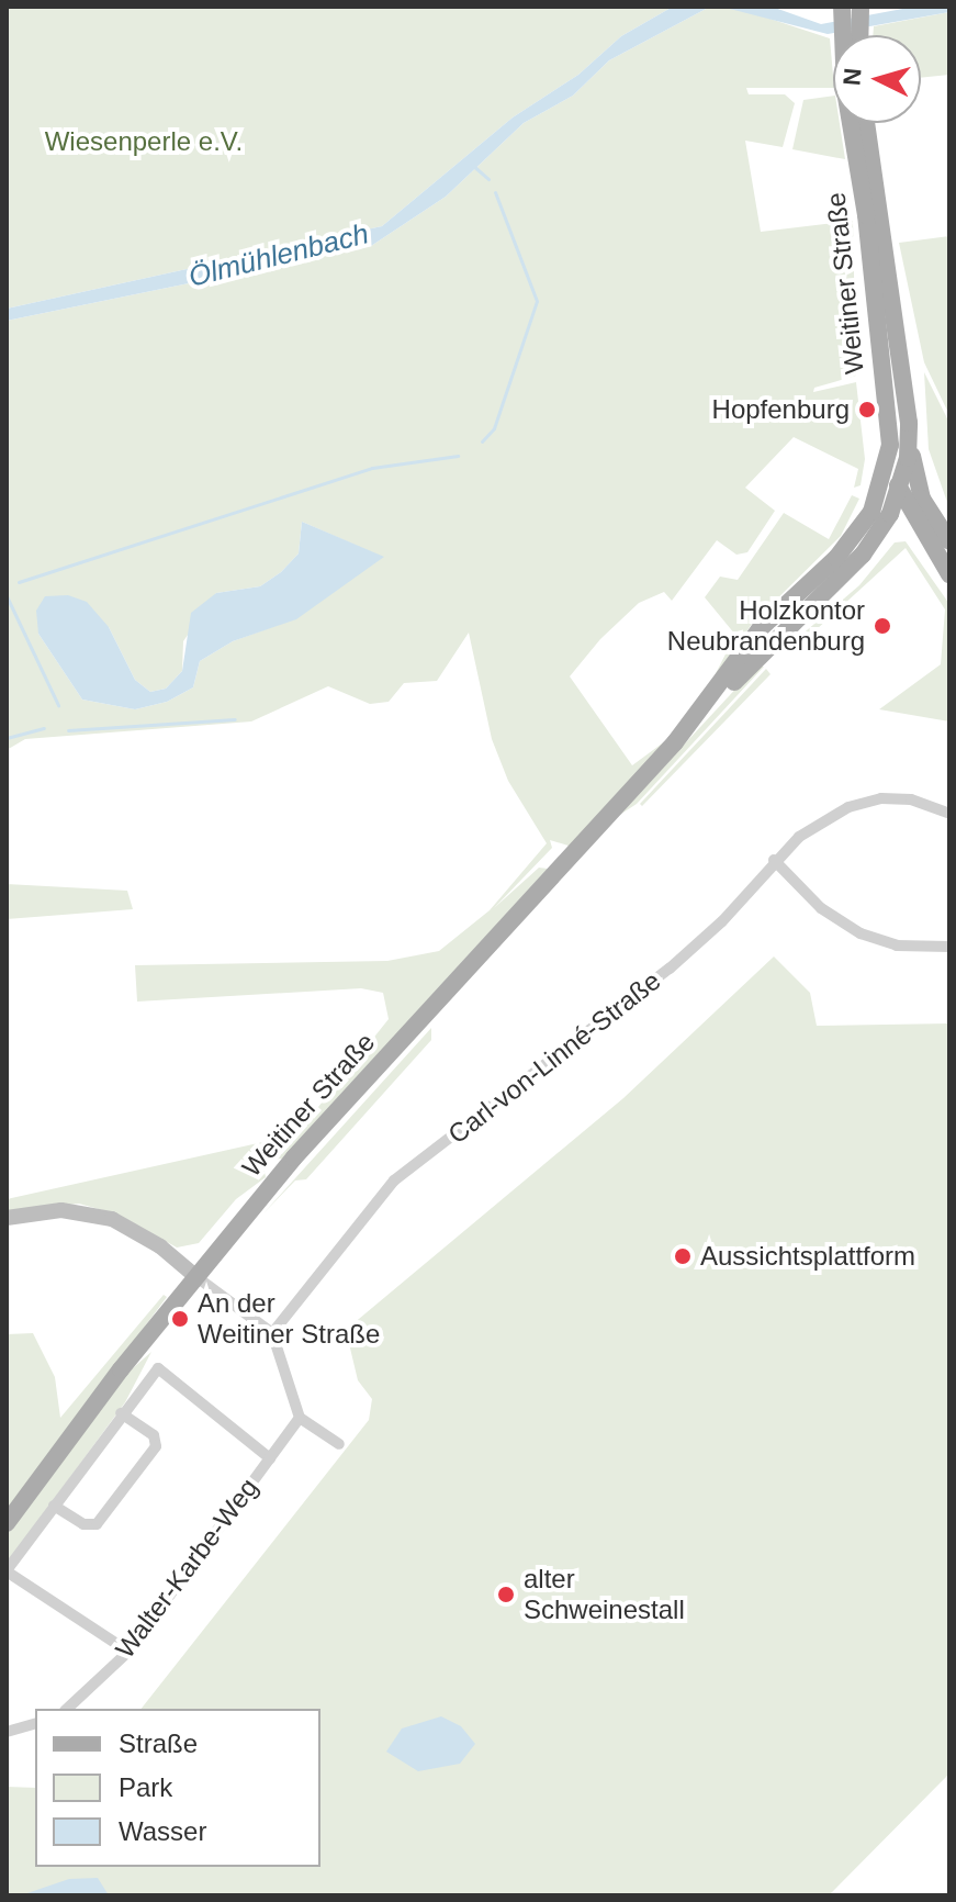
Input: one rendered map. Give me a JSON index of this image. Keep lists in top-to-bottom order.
{
  "streets": {
    "main road": ["Weitiner Straße"],
    "street": ["Carl-von-Linné-Straße", "Walter-Karbe-Weg"]
  },
  "water": ["Ölmühlenbach"],
  "parks": ["Wiesenperle e.V."],
  "places": [
    "Hopfenburg",
    "Holzkontor Neubrandenburg",
    "Aussichtsplattform",
    "An der Weitiner Straße",
    "alter Schweinestall"
  ],
  "legend": ["Straße", "Park", "Wasser"],
  "north": "left"
}
